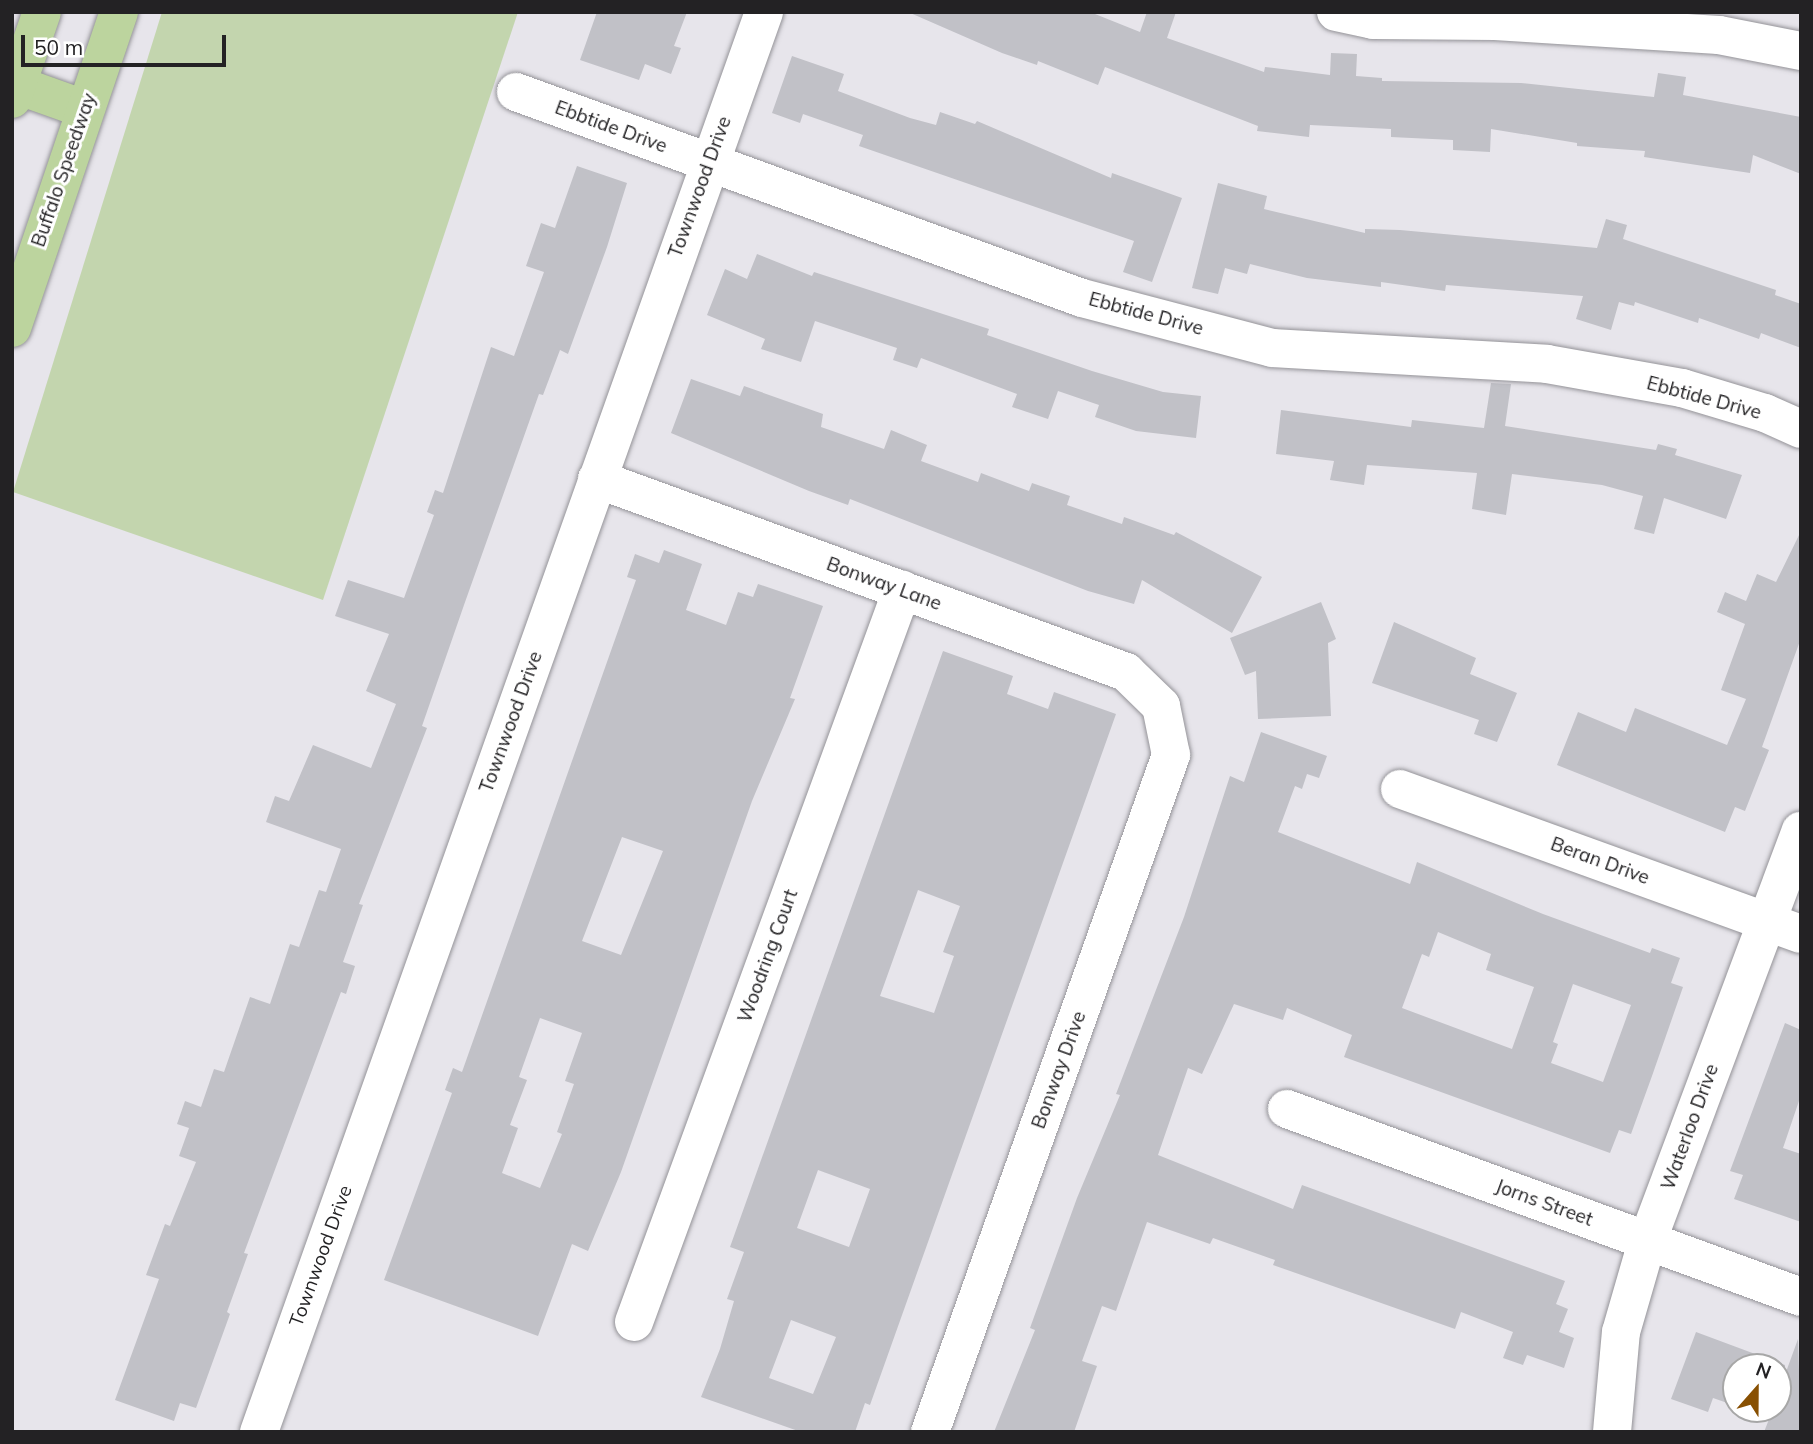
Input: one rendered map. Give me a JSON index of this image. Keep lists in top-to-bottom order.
{
  "streets": {
    "main road": ["Buffalo Speedway"],
    "street": [
      "Ebbtide Drive",
      "Townwood Drive",
      "Bonway Lane",
      "Beran Drive",
      "Woodring Court",
      "Bonway Drive",
      "Waterloo Drive",
      "Jorns Street"
    ]
  },
  "crossings": [
    ["Ebbtide Drive", "Townwood Drive"],
    ["Townwood Drive", "Bonway Lane"],
    ["Bonway Lane", "Woodring Court"],
    ["Bonway Lane", "Bonway Drive"],
    ["Beran Drive", "Waterloo Drive"],
    ["Waterloo Drive", "Jorns Street"]
  ],
  "scale_bar": "50 m",
  "north": "top"
}
